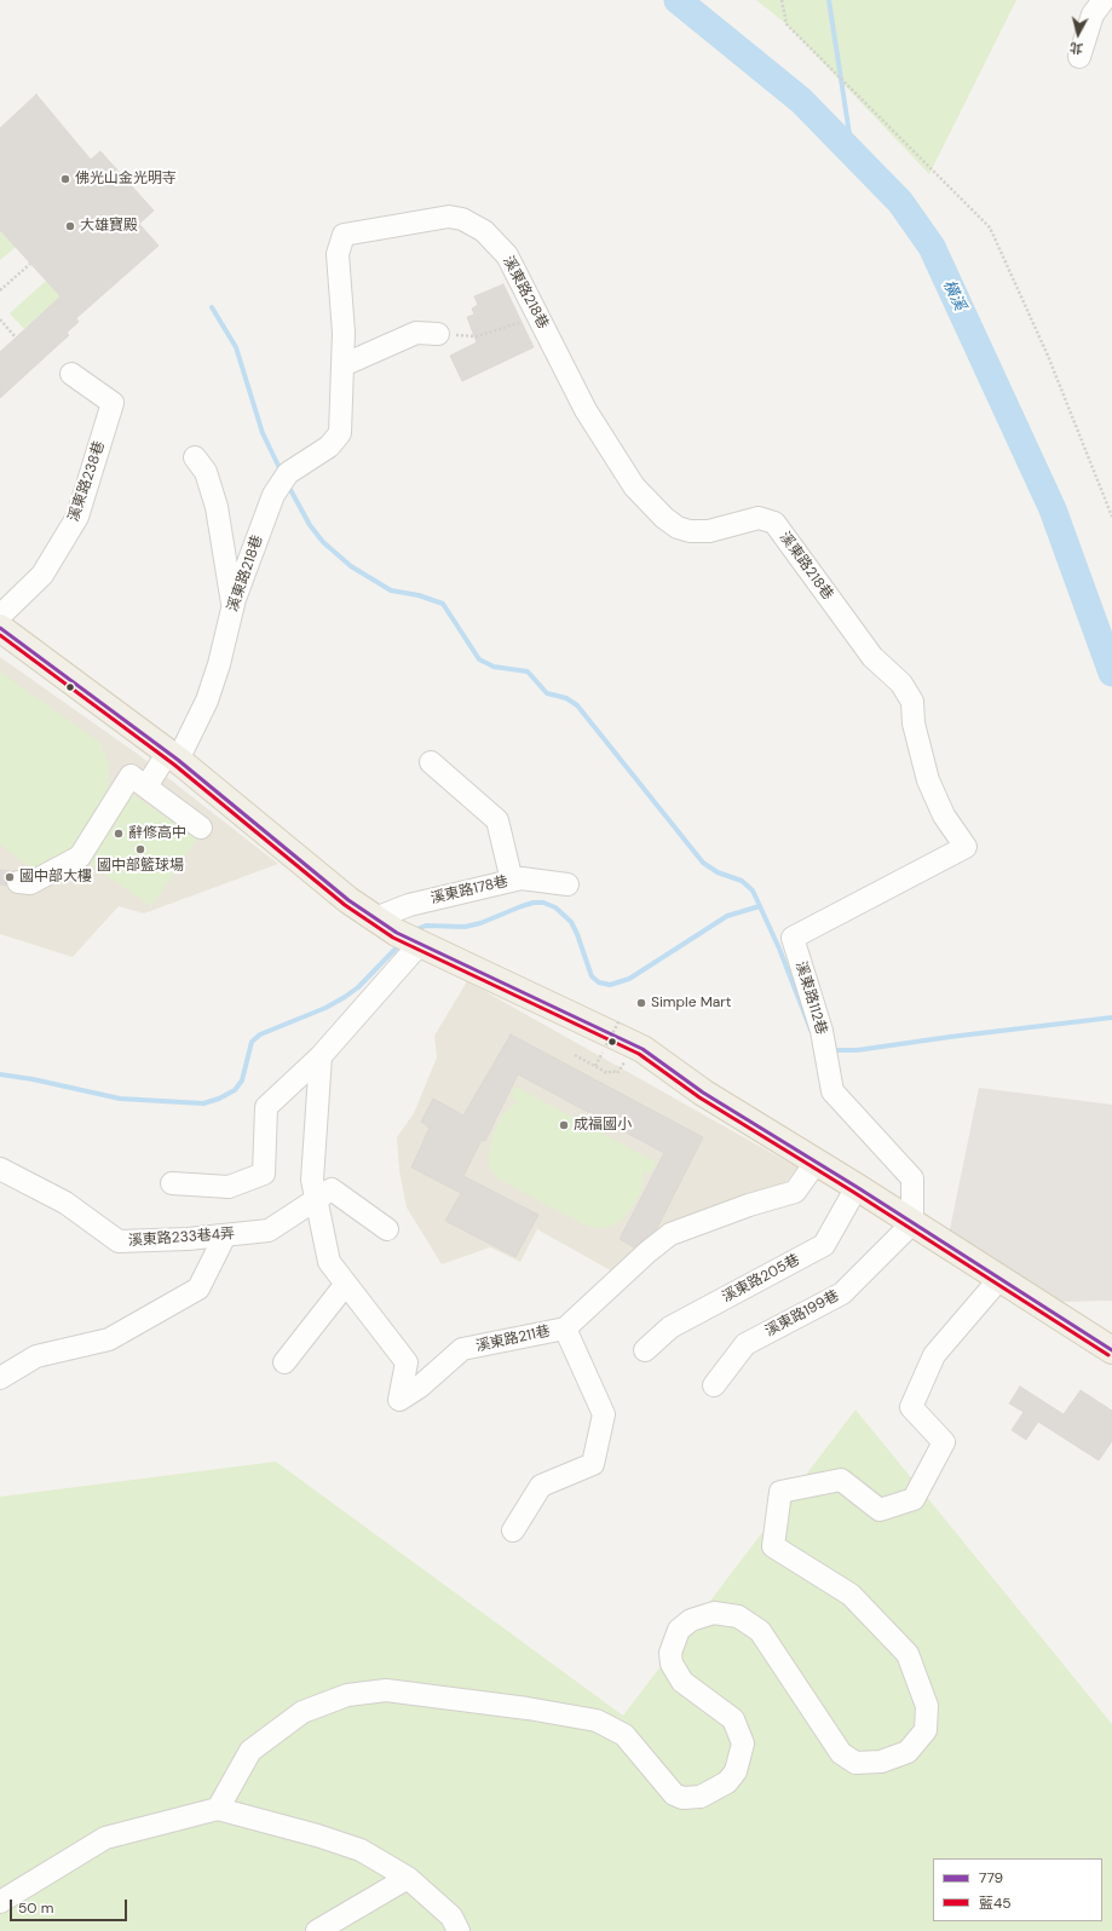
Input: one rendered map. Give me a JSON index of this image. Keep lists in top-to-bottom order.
{
  "streets": {
    "street": [
      "溪東路218巷",
      "溪東路238巷",
      "溪東路178巷",
      "溪東路112巷",
      "溪東路233巷4弄",
      "溪東路205巷",
      "溪東路199巷",
      "溪東路211巷"
    ]
  },
  "crossings": [
    ["溪東路218巷", "溪東路112巷"],
    ["溪東路112巷", "溪東路199巷"],
    ["溪東路233巷4弄", "溪東路211巷"]
  ],
  "water": ["橫溪"],
  "places": [
    "佛光山金光明寺",
    "大雄寶殿",
    "辭修高中",
    "國中部籃球場",
    "國中部大樓",
    "Simple Mart",
    "成福國小"
  ],
  "lines": ["transit line 779", "transit line 藍45"],
  "legend": ["779", "藍45"],
  "scale_bar": "50 m",
  "north": "bottom"
}
